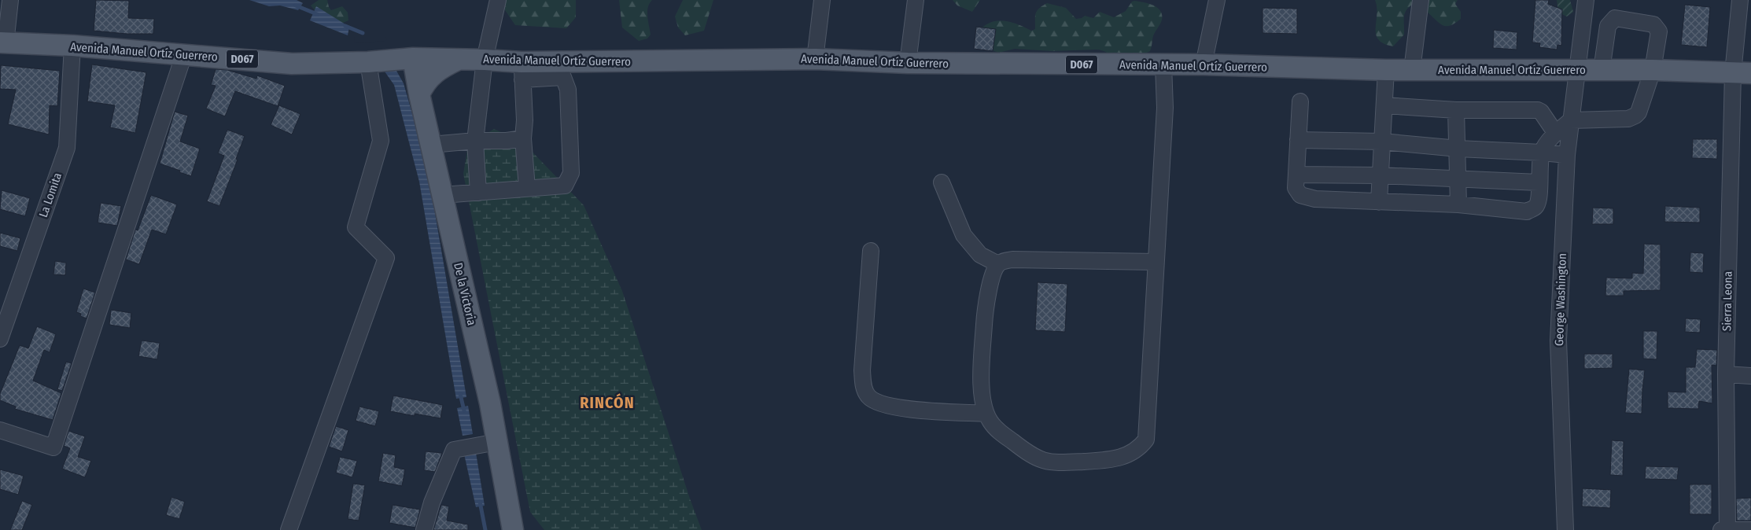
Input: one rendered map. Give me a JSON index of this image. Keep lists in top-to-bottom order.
{
  "streets": {
    "main road": ["Avenida Manuel Ortíz Guerrero", "D067", "De la Victoria"],
    "street": ["La Lomita", "George Washington", "Sierra Leona"]
  },
  "crossings": [
    ["Avenida Manuel Ortíz Guerrero", "La Lomita"],
    ["Avenida Manuel Ortíz Guerrero", "De la Victoria"],
    ["Avenida Manuel Ortíz Guerrero", "George Washington"],
    ["Avenida Manuel Ortíz Guerrero", "Sierra Leona"]
  ],
  "districts": ["RINCÓN"]
}
